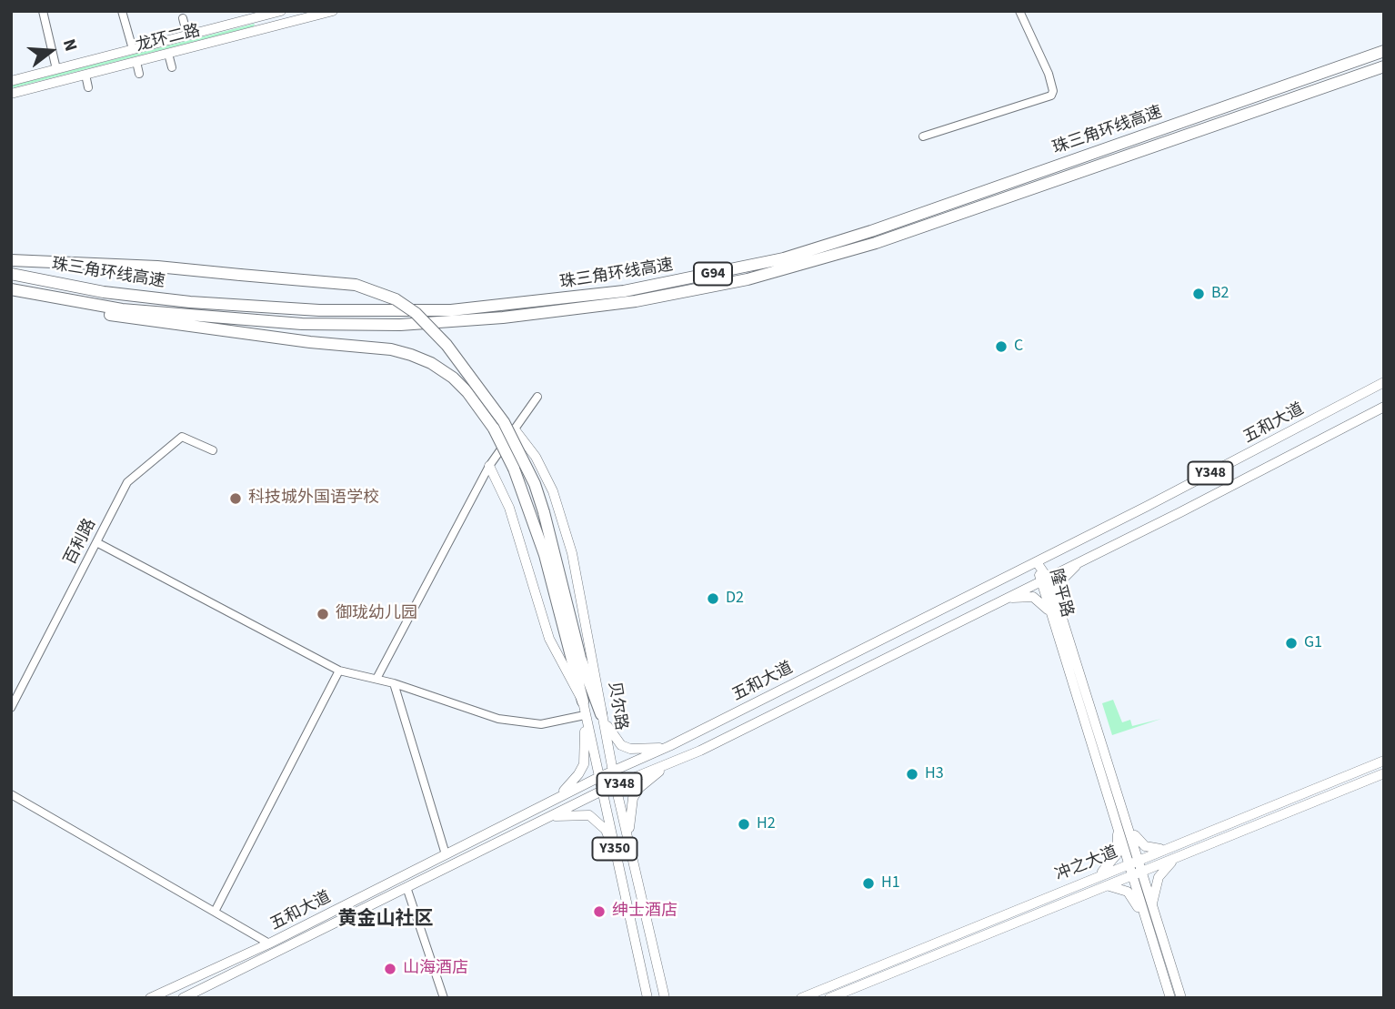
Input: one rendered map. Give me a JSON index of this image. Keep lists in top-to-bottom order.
{
  "streets": {
    "highway": ["珠三角环线高速", "G94"],
    "main road": [
      "龙环二路",
      "五和大道",
      "Y348",
      "隆平路",
      "贝尔路",
      "Y350",
      "冲之大道"
    ],
    "street": ["百利路"]
  },
  "crossings": [
    ["五和大道", "隆平路"],
    ["五和大道", "贝尔路"],
    ["隆平路", "冲之大道"]
  ],
  "districts": ["黄金山社区"],
  "places": [
    "B2",
    "C",
    "科技城外国语学校",
    "D2",
    "御珑幼儿园",
    "G1",
    "H3",
    "H2",
    "H1",
    "绅士酒店",
    "山海酒店"
  ],
  "north": "right"
}
